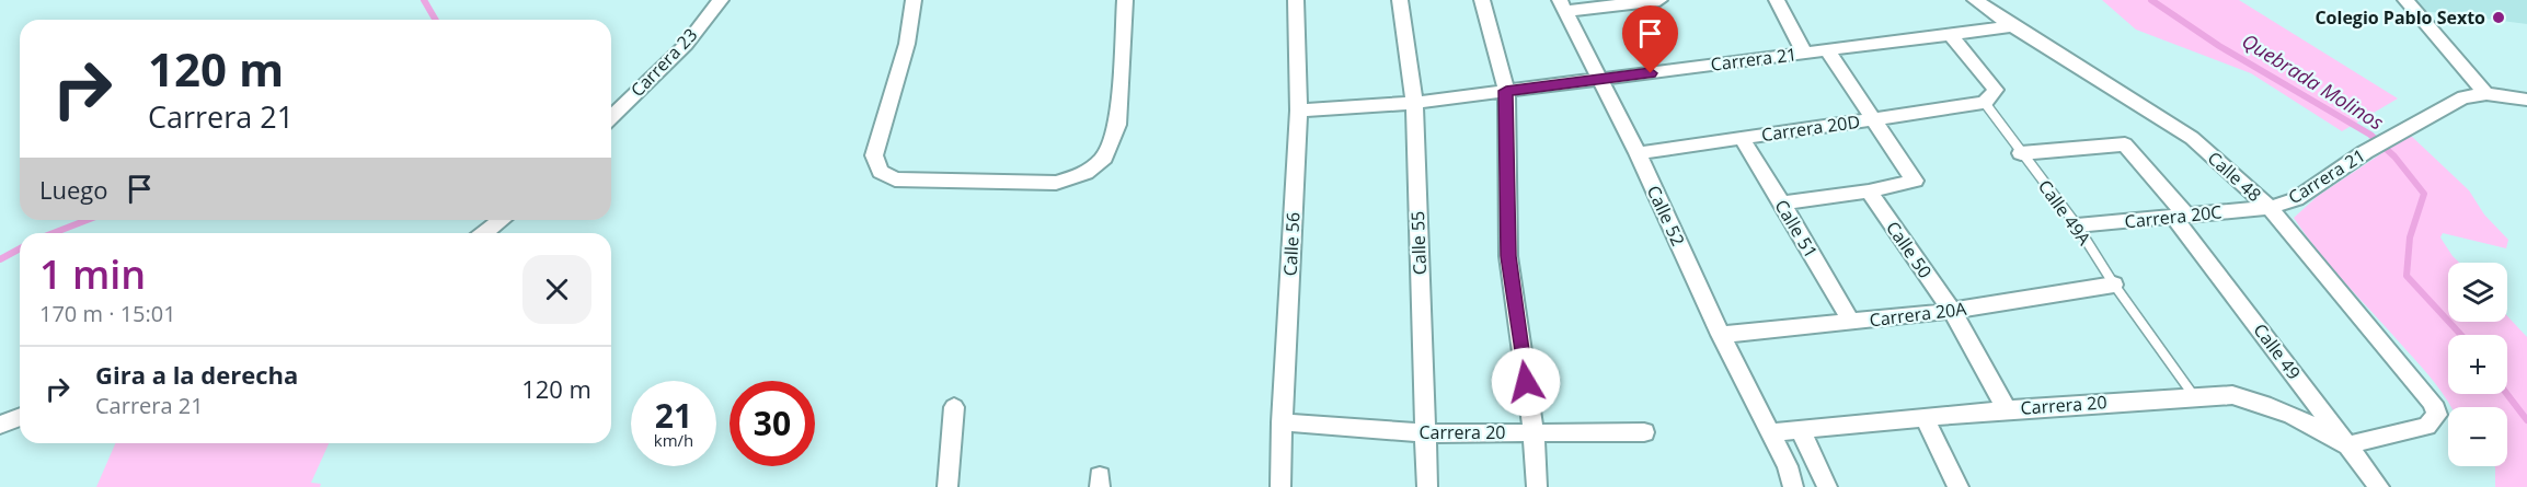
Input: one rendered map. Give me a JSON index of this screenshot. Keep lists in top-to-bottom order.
{
  "streets": {
    "street": [
      "Carrera 21",
      "Carrera 23",
      "Carrera 20D",
      "Calle 48",
      "Calle 52",
      "Carrera 20C",
      "Calle 51",
      "Calle 55",
      "Calle 56",
      "Calle 50",
      "Carrera 20A",
      "Calle 49",
      "Carrera 20"
    ],
    "lane": ["Calle 49A"]
  },
  "crossings": [
    ["Carrera 21", "Calle 48"],
    ["Carrera 21", "Calle 52"],
    ["Carrera 21", "Carrera 20C"],
    ["Carrera 21", "Calle 55"],
    ["Carrera 21", "Calle 56"],
    ["Carrera 20D", "Calle 49A"],
    ["Carrera 20D", "Calle 52"],
    ["Carrera 20D", "Calle 51"],
    ["Calle 48", "Carrera 20C"],
    ["Calle 48", "Calle 49"],
    ["Calle 48", "Carrera 20"],
    ["Calle 49A", "Carrera 20C"],
    ["Calle 49A", "Carrera 20A"],
    ["Calle 49A", "Calle 49"],
    ["Calle 49A", "Carrera 20"],
    ["Calle 52", "Carrera 20A"],
    ["Calle 52", "Carrera 20"],
    ["Carrera 20C", "Calle 49"],
    ["Calle 51", "Carrera 20A"],
    ["Calle 55", "Carrera 20"],
    ["Calle 56", "Carrera 20"],
    ["Calle 50", "Carrera 20A"],
    ["Calle 50", "Carrera 20"],
    ["Calle 49", "Carrera 20"]
  ],
  "water": ["Quebrada Molinos"],
  "places": ["Colegio Pablo Sexto"],
  "page": {
    "turn": ["120 m", "Carrera 21"],
    "then": "Luego",
    "heading": ["1 min", "170 m · 15:01"],
    "map_buttons": ["+", "−"],
    "list": [
      {
        "name": "Gira a la derecha",
        "note": "Carrera 21",
        "value": "120 m"
      }
    ],
    "speed": "21 km/h",
    "limit": "30"
  }
}
